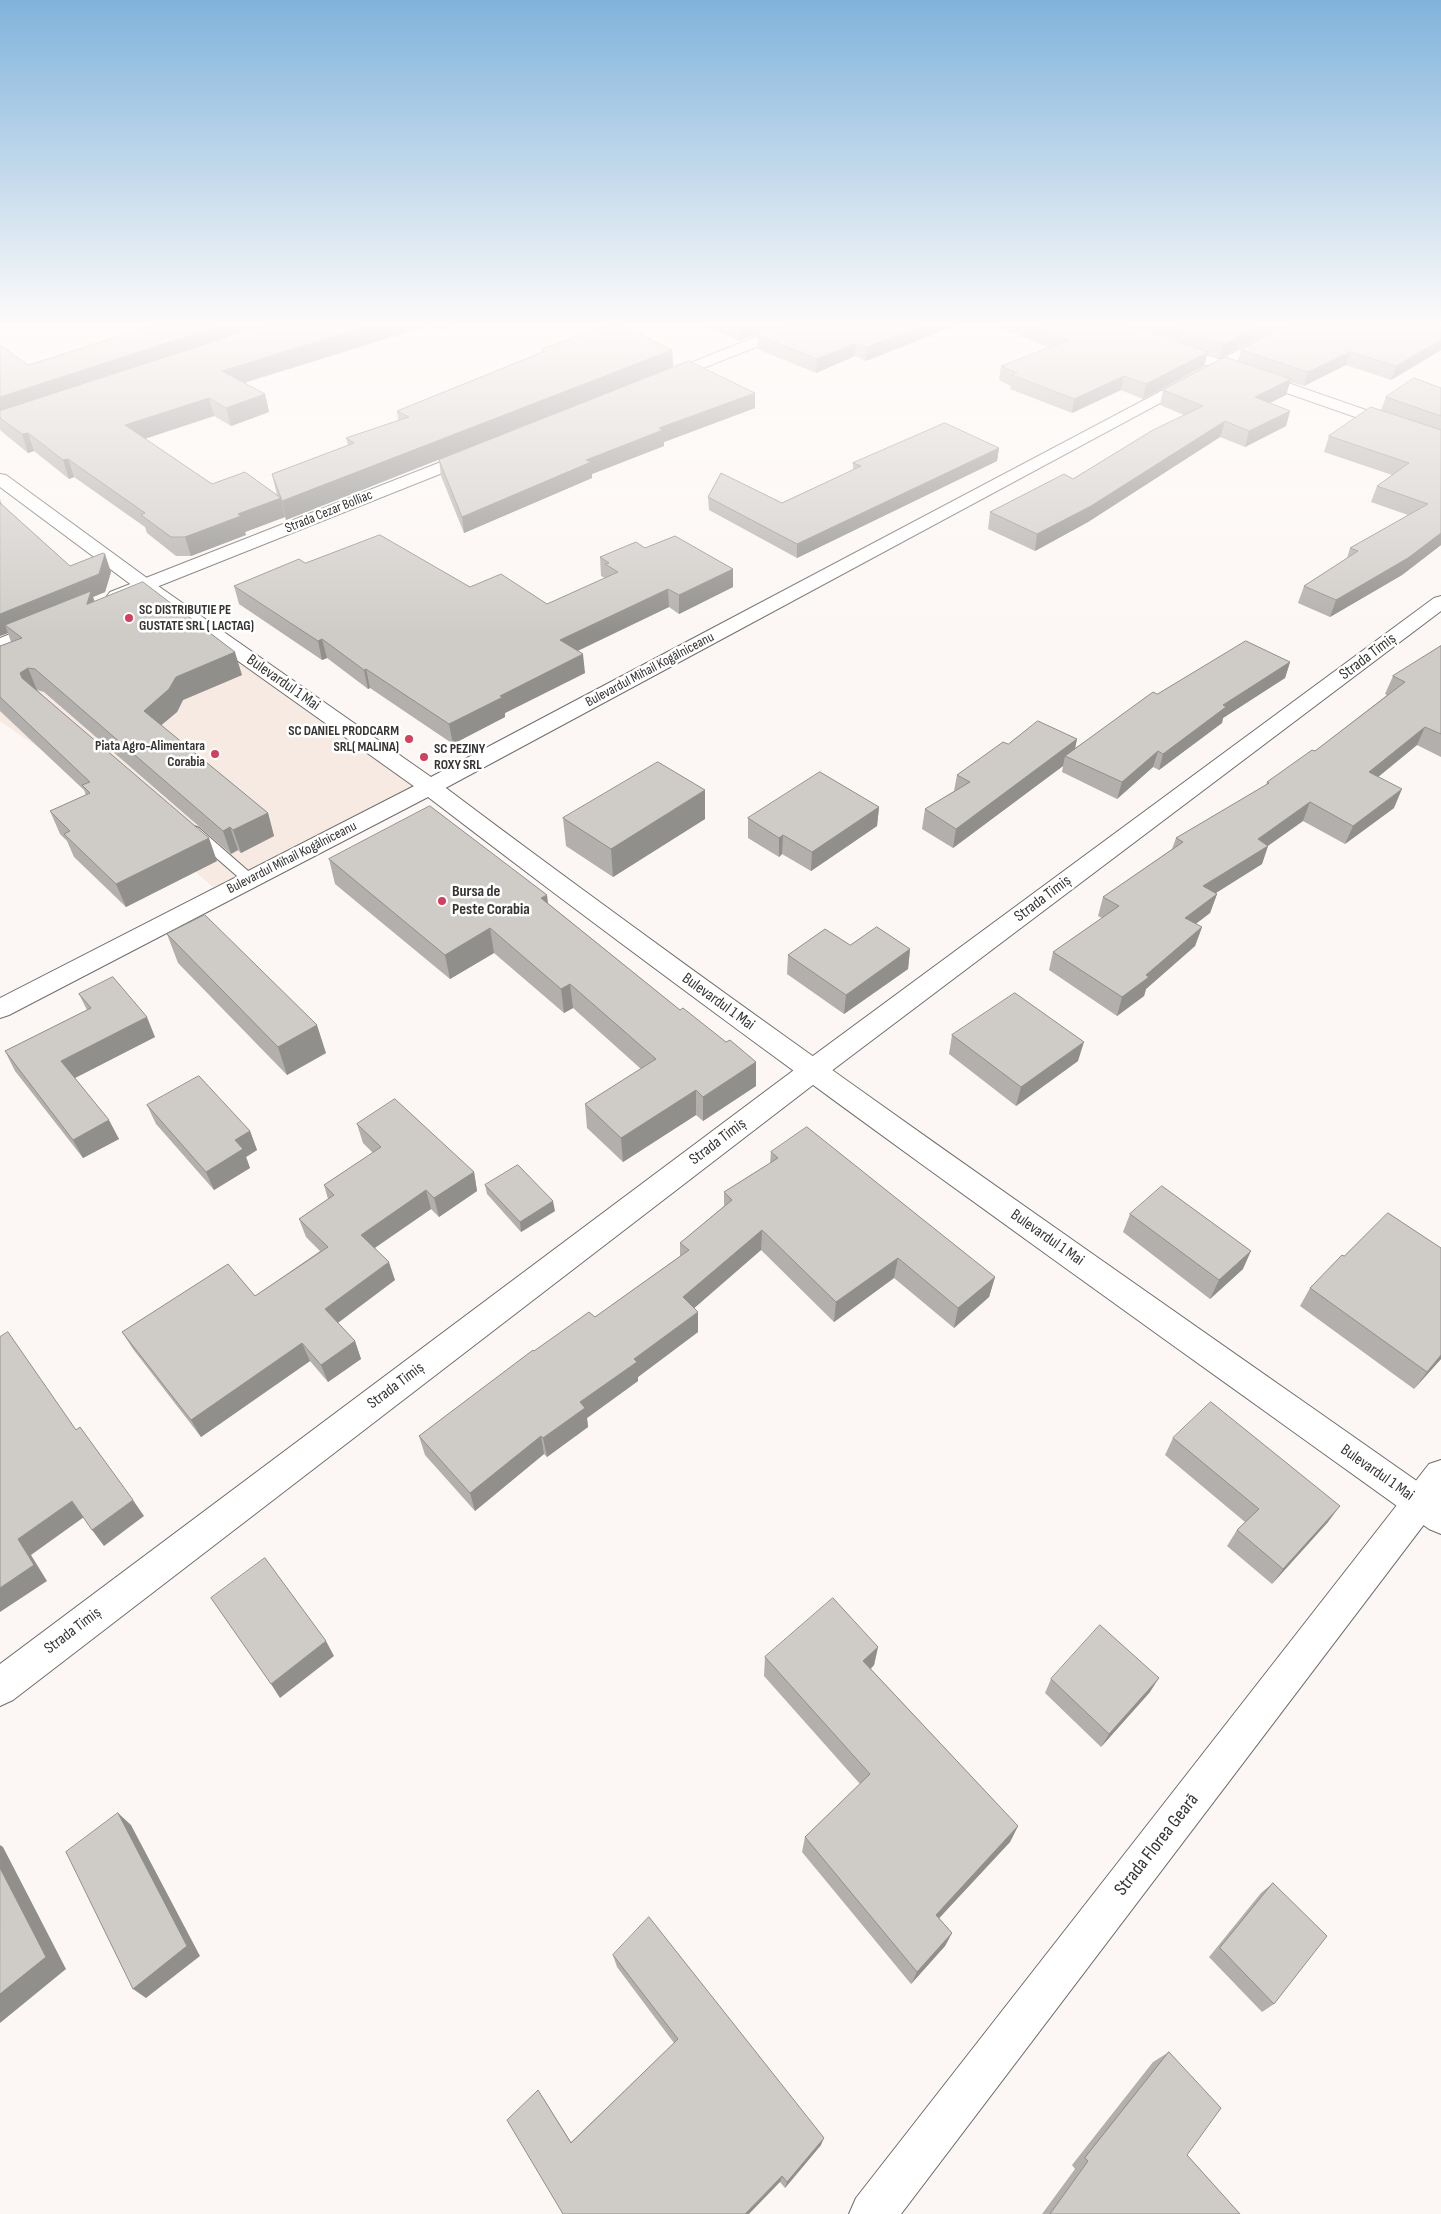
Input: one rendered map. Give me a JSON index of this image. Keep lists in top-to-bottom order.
{
  "streets": {
    "street": [
      "Strada Cezar Bolliac",
      "Strada Timiș",
      "Bulevardul Mihail Kogălniceanu",
      "Bulevardul 1 Mai",
      "Strada Florea Geară"
    ]
  },
  "crossings": [
    ["Strada Cezar Bolliac", "Bulevardul 1 Mai"],
    ["Strada Timiș", "Bulevardul 1 Mai"],
    ["Bulevardul Mihail Kogălniceanu", "Bulevardul 1 Mai"],
    ["Bulevardul 1 Mai", "Strada Florea Geară"]
  ],
  "places": [
    "SC DISTRIBUTIE PE GUSTATE SRL ( LACTAG)",
    "SC DANIEL PRODCARM SRL( MALINA)",
    "Piata Agro-Alimentara Corabia",
    "SC PEZINY ROXY SRL",
    "Bursa de Peste Corabia"
  ]
}
